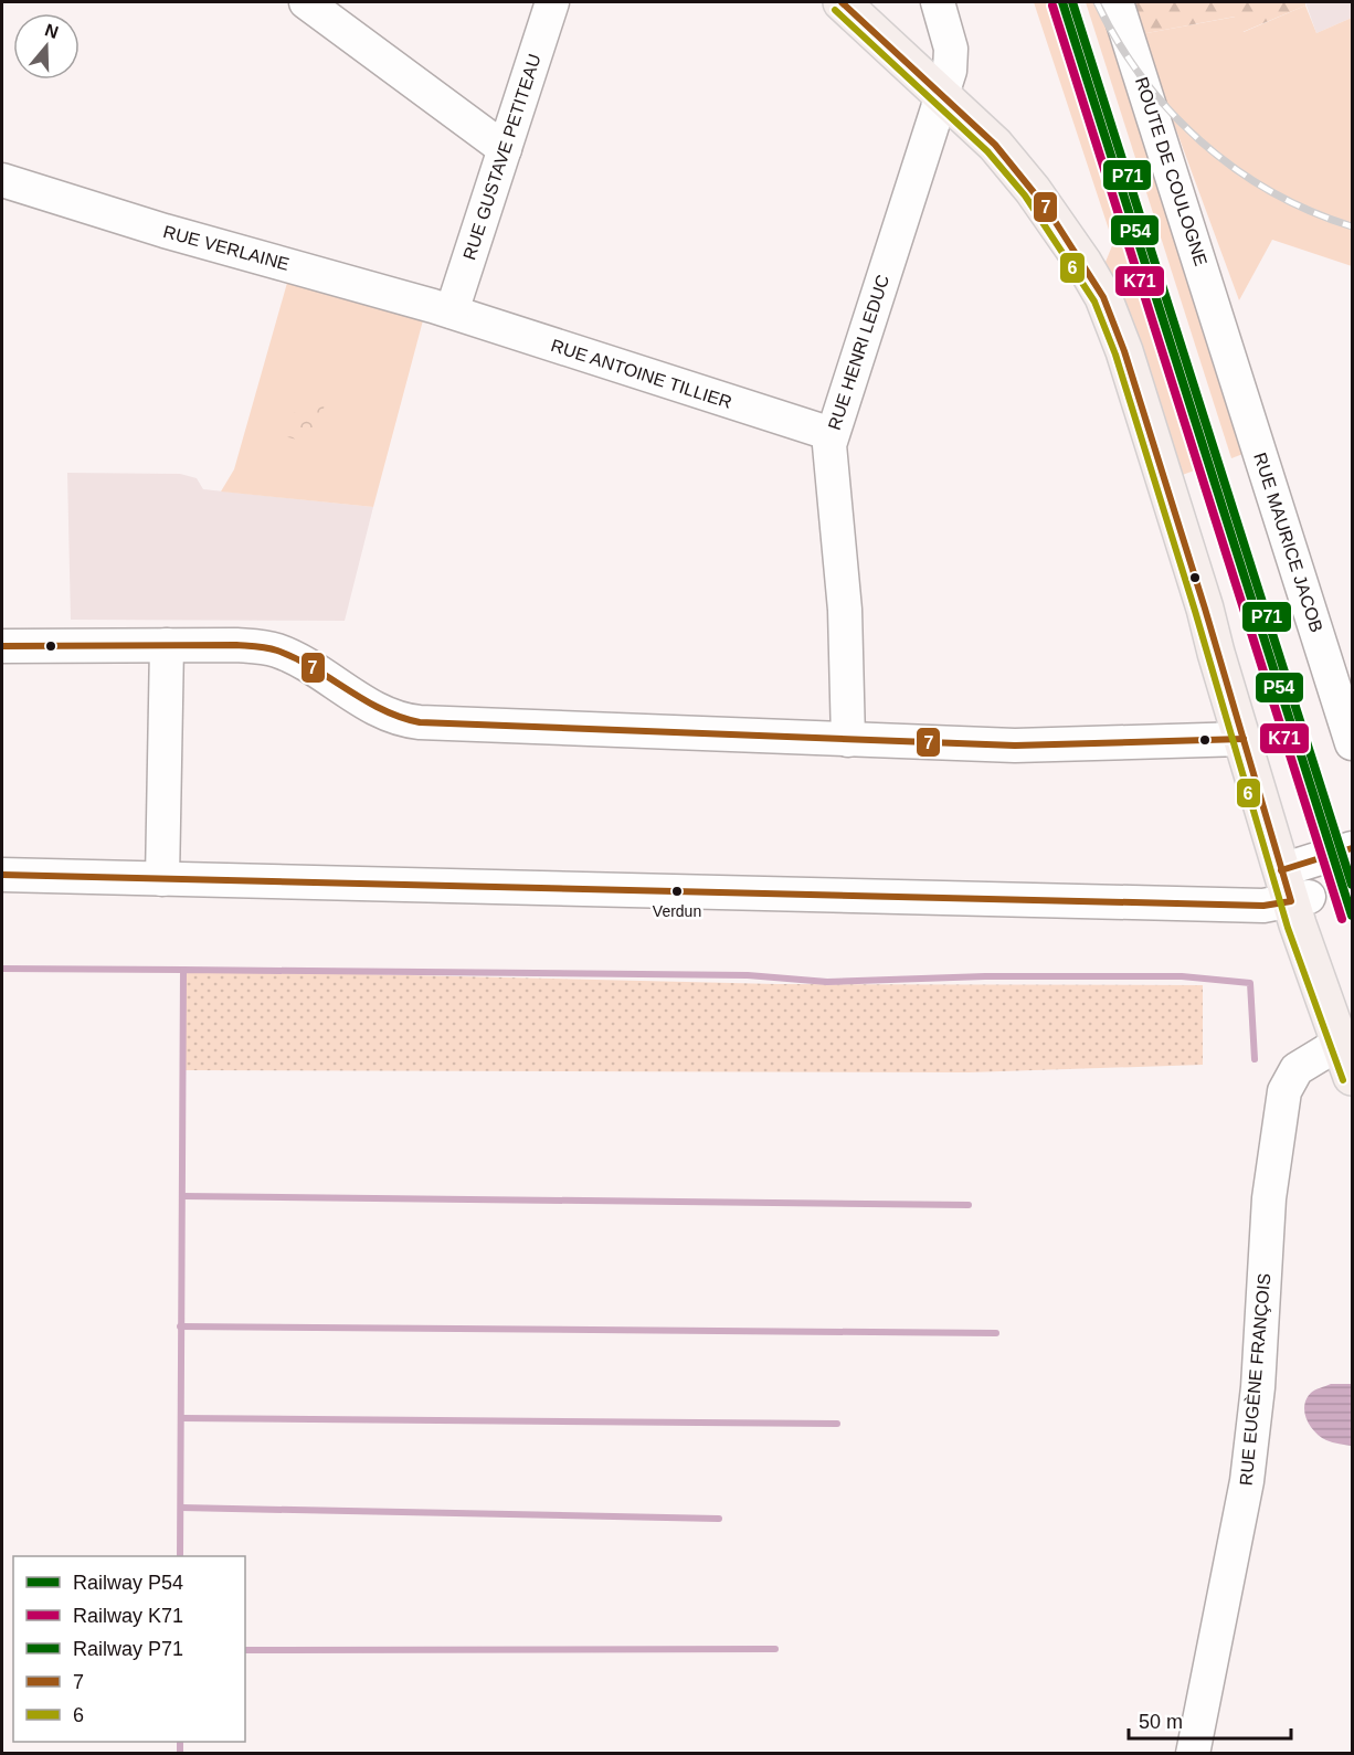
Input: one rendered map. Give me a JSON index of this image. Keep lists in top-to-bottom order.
{
  "streets": {
    "street": [
      "RUE GUSTAVE PETITEAU",
      "ROUTE DE COULOGNE",
      "RUE VERLAINE",
      "RUE HENRI LEDUC",
      "RUE ANTOINE TILLIER",
      "RUE MAURICE JACOB",
      "RUE EUGÈNE FRANÇOIS"
    ]
  },
  "crossings": [
    ["RUE GUSTAVE PETITEAU", "RUE VERLAINE"],
    ["RUE GUSTAVE PETITEAU", "RUE ANTOINE TILLIER"],
    ["ROUTE DE COULOGNE", "RUE MAURICE JACOB"],
    ["RUE VERLAINE", "RUE ANTOINE TILLIER"],
    ["RUE HENRI LEDUC", "RUE ANTOINE TILLIER"]
  ],
  "places": ["Verdun"],
  "lines": [
    "rail line P54",
    "rail line P71",
    "transit line 7",
    "rail line K71",
    "transit line 6"
  ],
  "legend": [
    "Railway P54",
    "Railway K71",
    "Railway P71",
    "7",
    "6"
  ],
  "scale_bar": "50 m",
  "north": "top"
}
